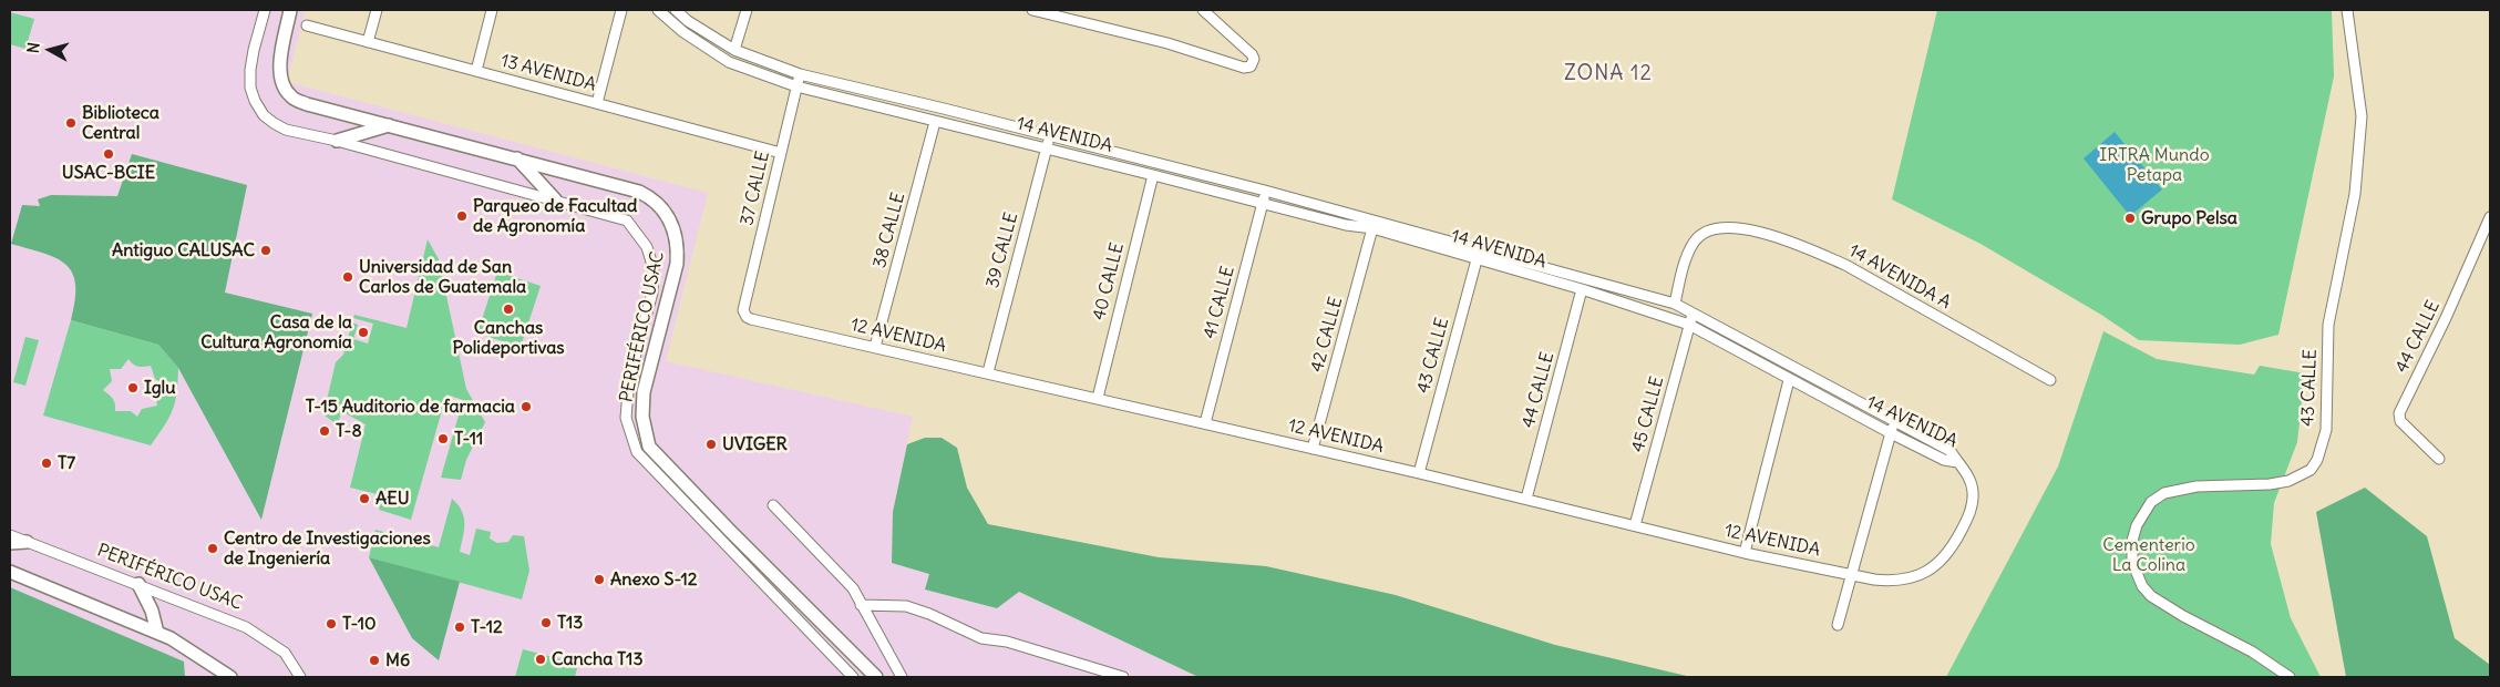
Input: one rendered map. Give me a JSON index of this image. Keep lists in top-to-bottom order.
{
  "streets": {
    "street": [
      "13 AVENIDA",
      "14 AVENIDA",
      "37 CALLE",
      "38 CALLE",
      "39 CALLE",
      "14 AVENIDA A",
      "40 CALLE",
      "41 CALLE",
      "PERIFÉRICO USAC",
      "42 CALLE",
      "12 AVENIDA",
      "44 CALLE",
      "43 CALLE",
      "45 CALLE"
    ]
  },
  "crossings": [
    ["13 AVENIDA", "37 CALLE"],
    ["14 AVENIDA", "37 CALLE"],
    ["14 AVENIDA", "38 CALLE"],
    ["14 AVENIDA", "39 CALLE"],
    ["14 AVENIDA", "14 AVENIDA A"],
    ["14 AVENIDA", "40 CALLE"],
    ["14 AVENIDA", "41 CALLE"],
    ["14 AVENIDA", "42 CALLE"],
    ["14 AVENIDA", "12 AVENIDA"],
    ["14 AVENIDA", "44 CALLE"],
    ["14 AVENIDA", "43 CALLE"],
    ["14 AVENIDA", "45 CALLE"],
    ["37 CALLE", "12 AVENIDA"],
    ["38 CALLE", "12 AVENIDA"],
    ["39 CALLE", "12 AVENIDA"],
    ["40 CALLE", "12 AVENIDA"],
    ["41 CALLE", "12 AVENIDA"],
    ["42 CALLE", "12 AVENIDA"],
    ["12 AVENIDA", "44 CALLE"],
    ["12 AVENIDA", "43 CALLE"],
    ["12 AVENIDA", "45 CALLE"]
  ],
  "districts": ["ZONA 12"],
  "parks": ["IRTRA Mundo Petapa", "Cementerio La Colina"],
  "places": [
    "Biblioteca Central",
    "USAC-BCIE",
    "Parqueo de Facultad de Agronomía",
    "Grupo Pelsa",
    "Antiguo CALUSAC",
    "Universidad de San Carlos de Guatemala",
    "Canchas Polideportivas",
    "Casa de la Cultura Agronomía",
    "Iglu",
    "T-15 Auditorio de farmacia",
    "T-8",
    "T-11",
    "UVIGER",
    "T7",
    "AEU",
    "Centro de Investigaciones de Ingeniería",
    "Anexo S-12",
    "T13",
    "T-10",
    "T-12",
    "Cancha T13",
    "M6"
  ],
  "north": "left"
}
